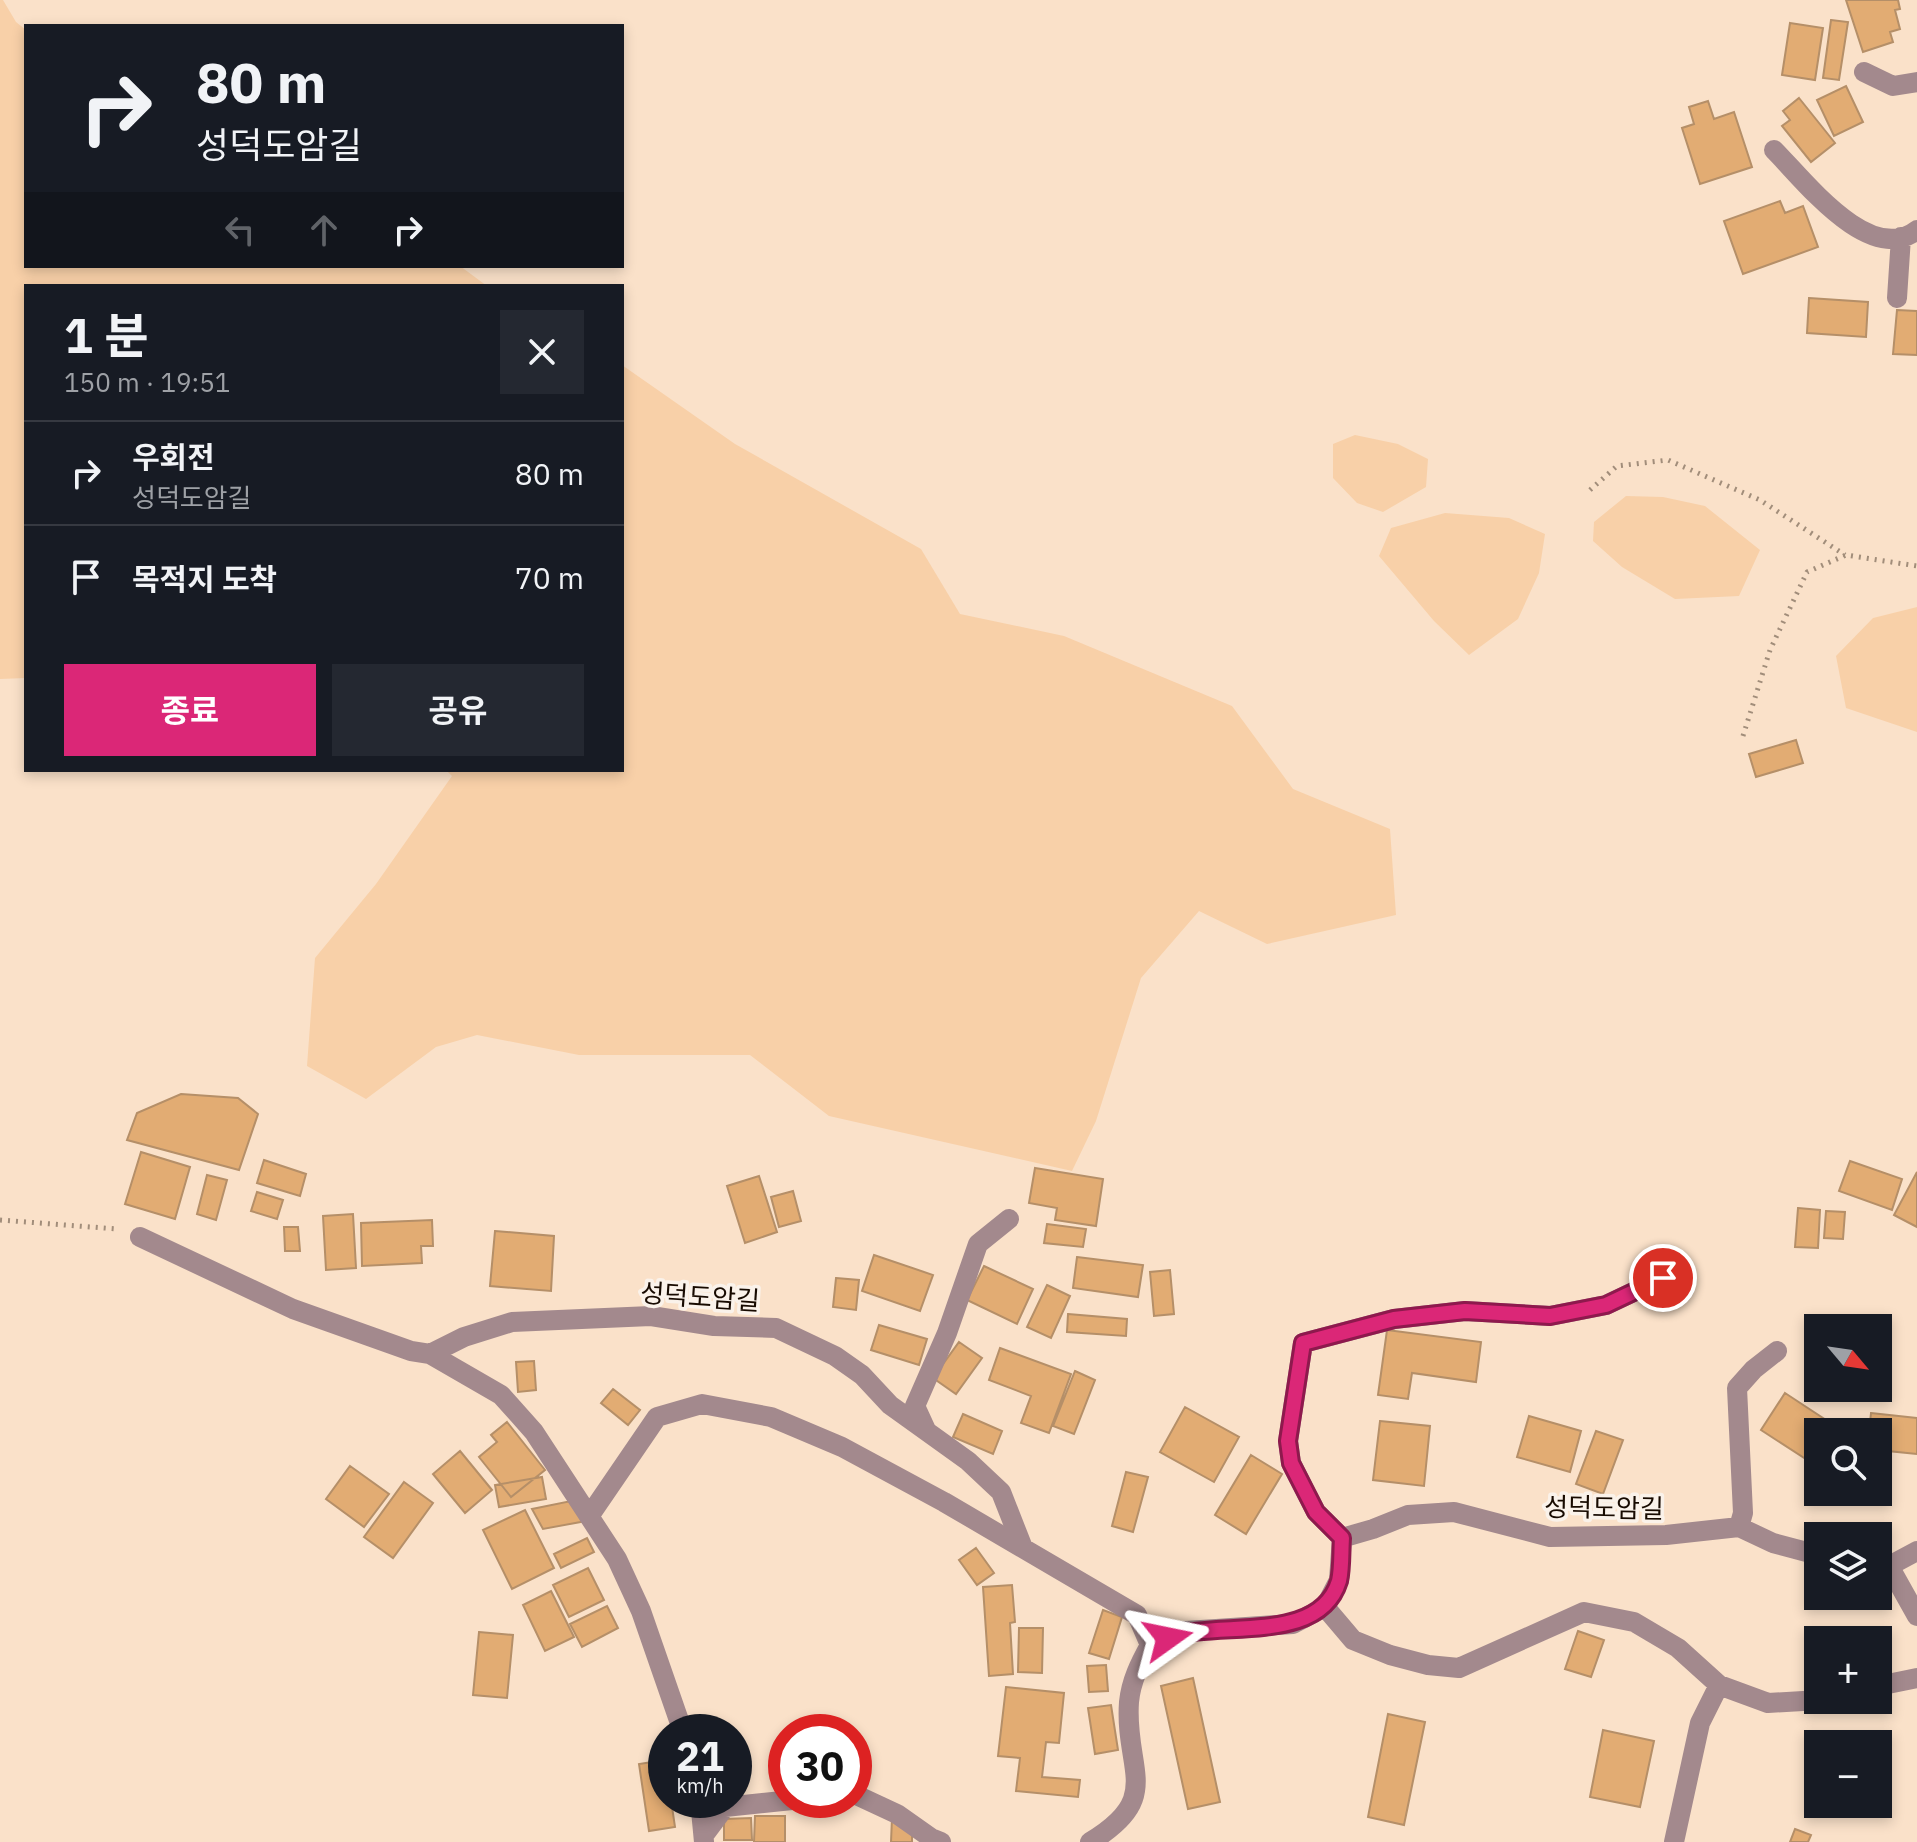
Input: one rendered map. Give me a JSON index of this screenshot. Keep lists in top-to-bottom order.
{
  "streets": {
    "street": ["성덕도암길"]
  },
  "north": "bottom right",
  "page": {
    "turn": ["80 m", "성덕도암길"],
    "heading": ["1 분", "150 m · 19:51"],
    "list": [
      {
        "name": "우회전",
        "note": "성덕도암길",
        "value": "80 m"
      },
      {
        "name": "목적지 도착",
        "value": "70 m"
      }
    ],
    "buttons": ["종료", "공유"],
    "map_buttons": ["+", "−"],
    "speed": "21 km/h",
    "limit": "30"
  }
}
